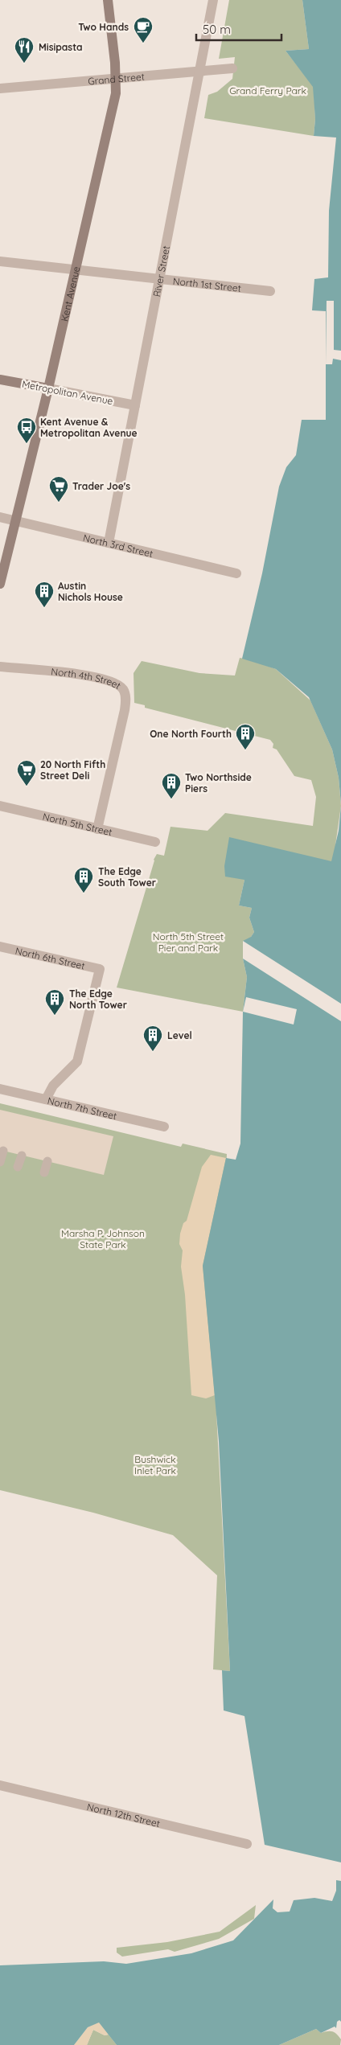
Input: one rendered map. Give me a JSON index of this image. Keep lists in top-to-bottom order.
{
  "streets": {
    "main road": ["Kent Avenue", "Metropolitan Avenue"],
    "street": [
      "Grand Street",
      "River Street",
      "North 1st Street",
      "North 3rd Street",
      "North 4th Street",
      "North 5th Street",
      "North 6th Street",
      "North 7th Street",
      "North 12th Street"
    ]
  },
  "crossings": [
    ["Grand Street", "River Street"],
    ["Grand Street", "Kent Avenue"],
    ["River Street", "North 1st Street"],
    ["River Street", "Metropolitan Avenue"],
    ["River Street", "North 3rd Street"],
    ["North 1st Street", "Kent Avenue"],
    ["Kent Avenue", "Metropolitan Avenue"],
    ["Kent Avenue", "North 3rd Street"],
    ["North 4th Street", "North 5th Street"],
    ["North 6th Street", "North 7th Street"]
  ],
  "parks": [
    "Grand Ferry Park",
    "North 5th Street Pier and Park",
    "Marsha P. Johnson State Park",
    "Bushwick Inlet Park"
  ],
  "places": {
    "cafe": ["Two Hands"],
    "restaurant": ["Misipasta"],
    "bus stop": ["Kent Avenue & Metropolitan Avenue"],
    "supermarket": ["Trader Joe's", "20 North Fifth Street Deli"],
    "building": [
      "Austin Nichols House",
      "One North Fourth",
      "Two Northside Piers",
      "The Edge South Tower",
      "The Edge North Tower",
      "Level"
    ]
  },
  "scale_bar": "50 m"
}
